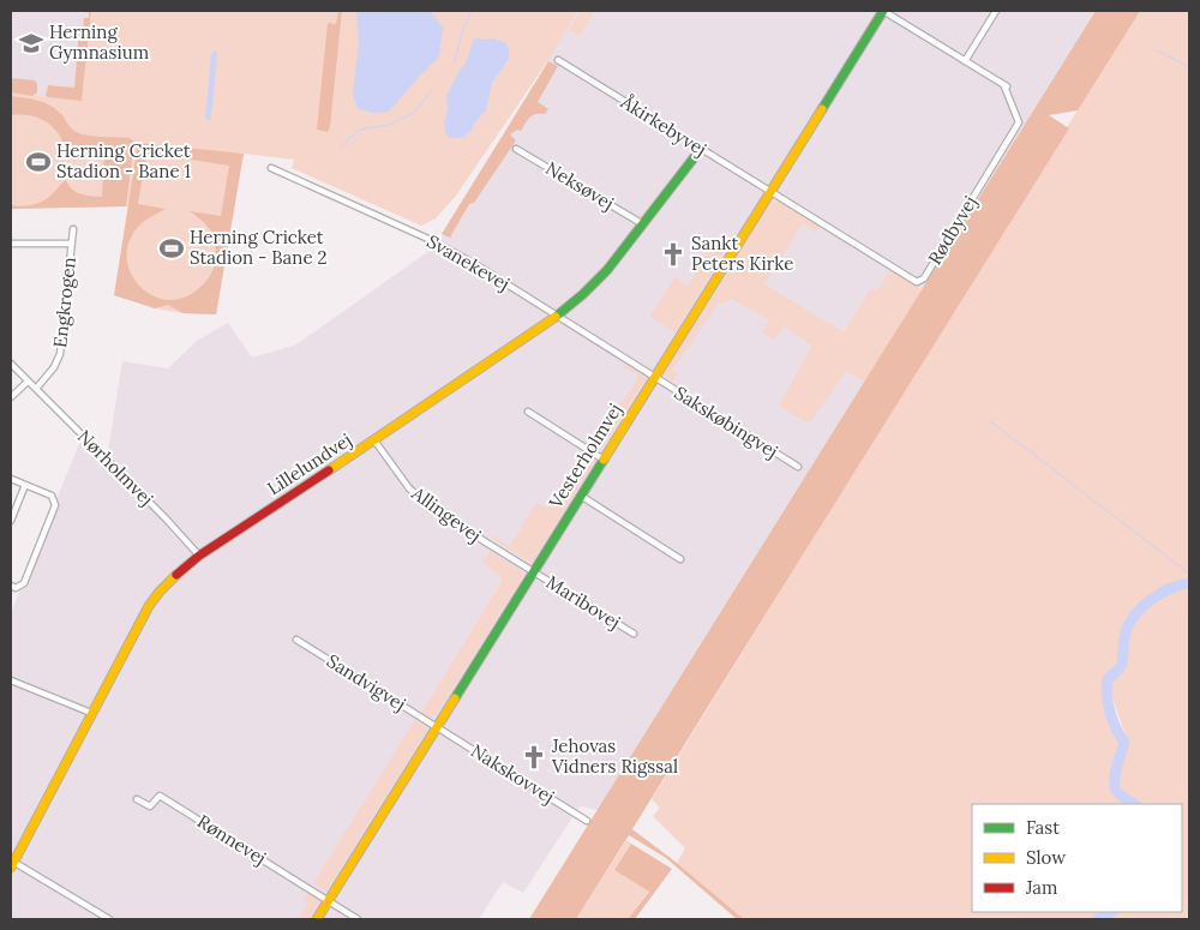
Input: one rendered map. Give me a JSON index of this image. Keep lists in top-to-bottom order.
{
  "streets": {
    "street": [
      "Åkirkebyvej",
      "Neksøvej",
      "Rødbyvej",
      "Svanekevej",
      "Engkrogen",
      "Sakskøbingvej",
      "Vesterholmvej",
      "Lillelundvej",
      "Nørholmvej",
      "Allingevej",
      "Maribovej",
      "Sandvigvej",
      "Nakskovvej",
      "Rønnevej"
    ]
  },
  "crossings": [
    ["Åkirkebyvej", "Rødbyvej"],
    ["Åkirkebyvej", "Vesterholmvej"],
    ["Åkirkebyvej", "Lillelundvej"],
    ["Neksøvej", "Lillelundvej"],
    ["Rødbyvej", "Vesterholmvej"],
    ["Svanekevej", "Sakskøbingvej"],
    ["Svanekevej", "Vesterholmvej"],
    ["Svanekevej", "Lillelundvej"],
    ["Engkrogen", "Nørholmvej"],
    ["Sakskøbingvej", "Vesterholmvej"],
    ["Vesterholmvej", "Allingevej"],
    ["Vesterholmvej", "Maribovej"],
    ["Vesterholmvej", "Sandvigvej"],
    ["Vesterholmvej", "Nakskovvej"],
    ["Vesterholmvej", "Rønnevej"],
    ["Lillelundvej", "Nørholmvej"],
    ["Lillelundvej", "Allingevej"],
    ["Allingevej", "Maribovej"],
    ["Sandvigvej", "Nakskovvej"]
  ],
  "places": {
    "school or university": ["Herning Gymnasium"],
    "sports": ["Herning Cricket Stadion - Bane 1", "Herning Cricket Stadion - Bane 2"],
    "church": ["Sankt Peters Kirke", "Jehovas Vidners Rigssal"]
  },
  "legend": ["Fast", "Slow", "Jam"]
}
